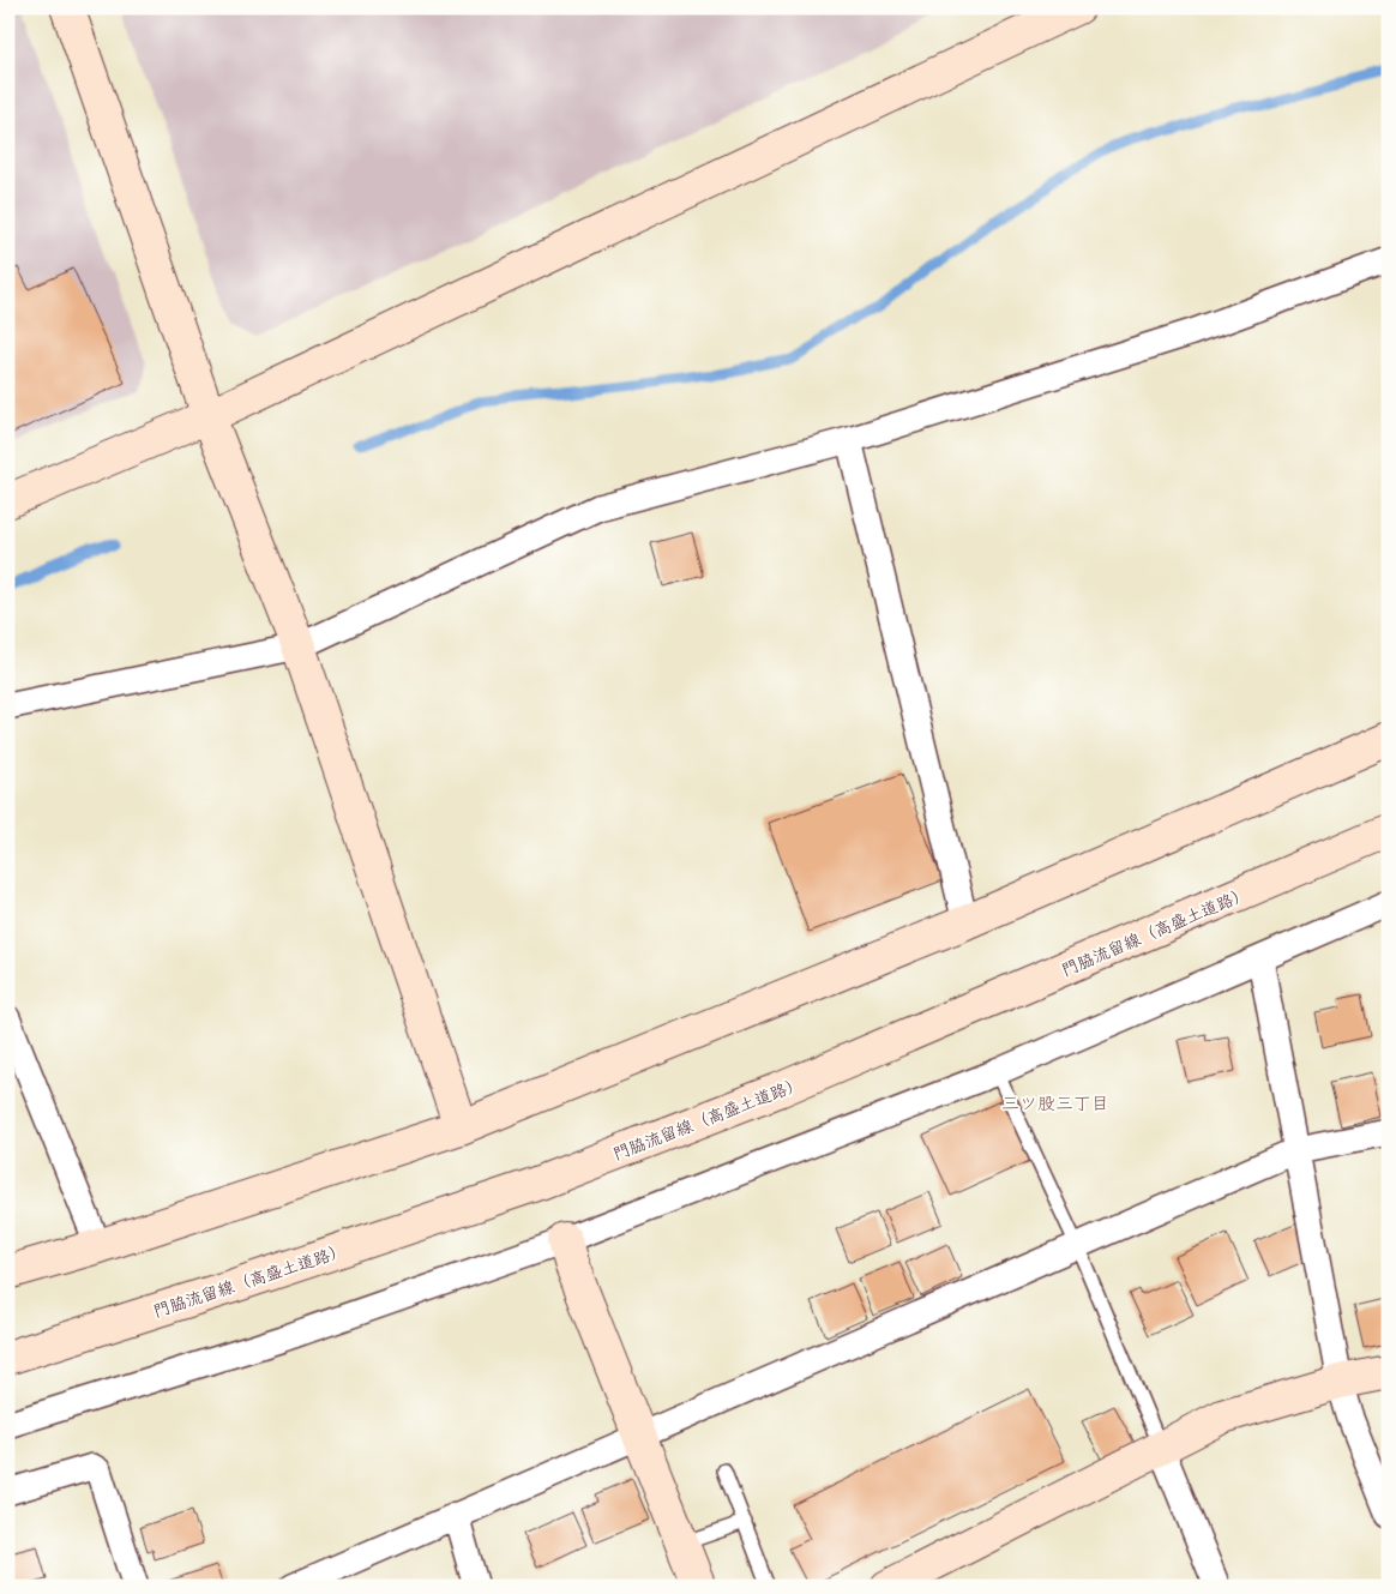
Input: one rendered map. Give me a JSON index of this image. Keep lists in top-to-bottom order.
{
  "streets": {
    "street": ["門脇流留線（高盛土道路）"]
  },
  "districts": ["三ツ股三丁目"]
}
